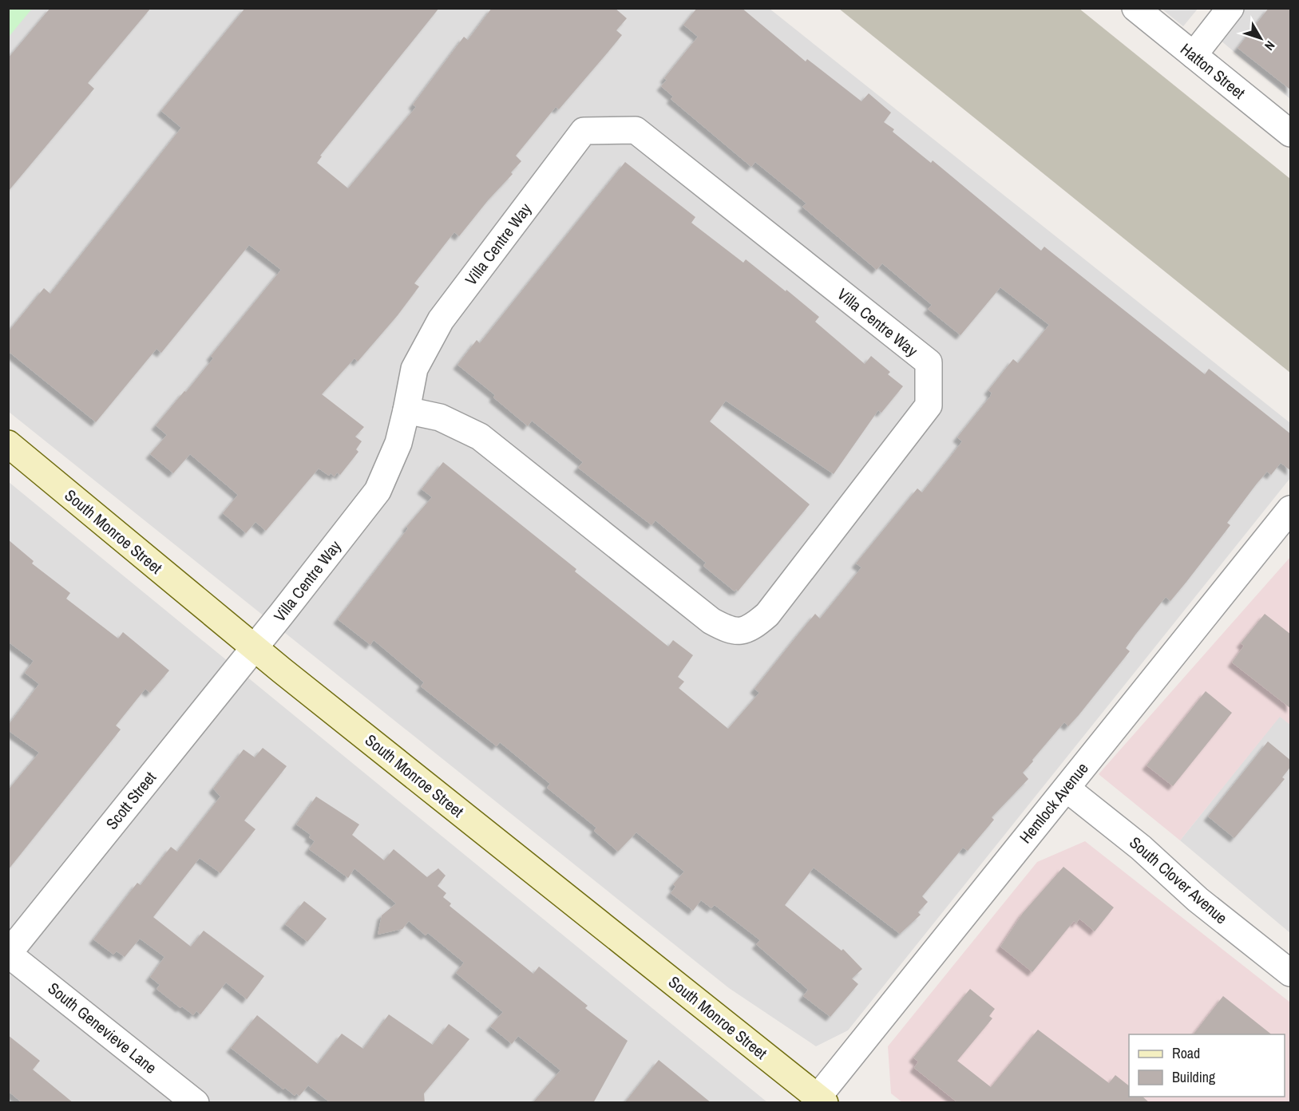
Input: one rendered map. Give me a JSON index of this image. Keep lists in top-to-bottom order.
{
  "streets": {
    "main road": ["South Monroe Street"],
    "street": [
      "Hatton Street",
      "Villa Centre Way",
      "Scott Street",
      "Hemlock Avenue",
      "South Clover Avenue",
      "South Genevieve Lane"
    ]
  },
  "crossings": [
    ["Villa Centre Way", "South Monroe Street"],
    ["Villa Centre Way", "Scott Street"],
    ["South Monroe Street", "Scott Street"],
    ["South Monroe Street", "Hemlock Avenue"],
    ["Scott Street", "South Genevieve Lane"],
    ["Hemlock Avenue", "South Clover Avenue"]
  ],
  "legend": ["Road", "Building"],
  "north": "bottom right"
}
